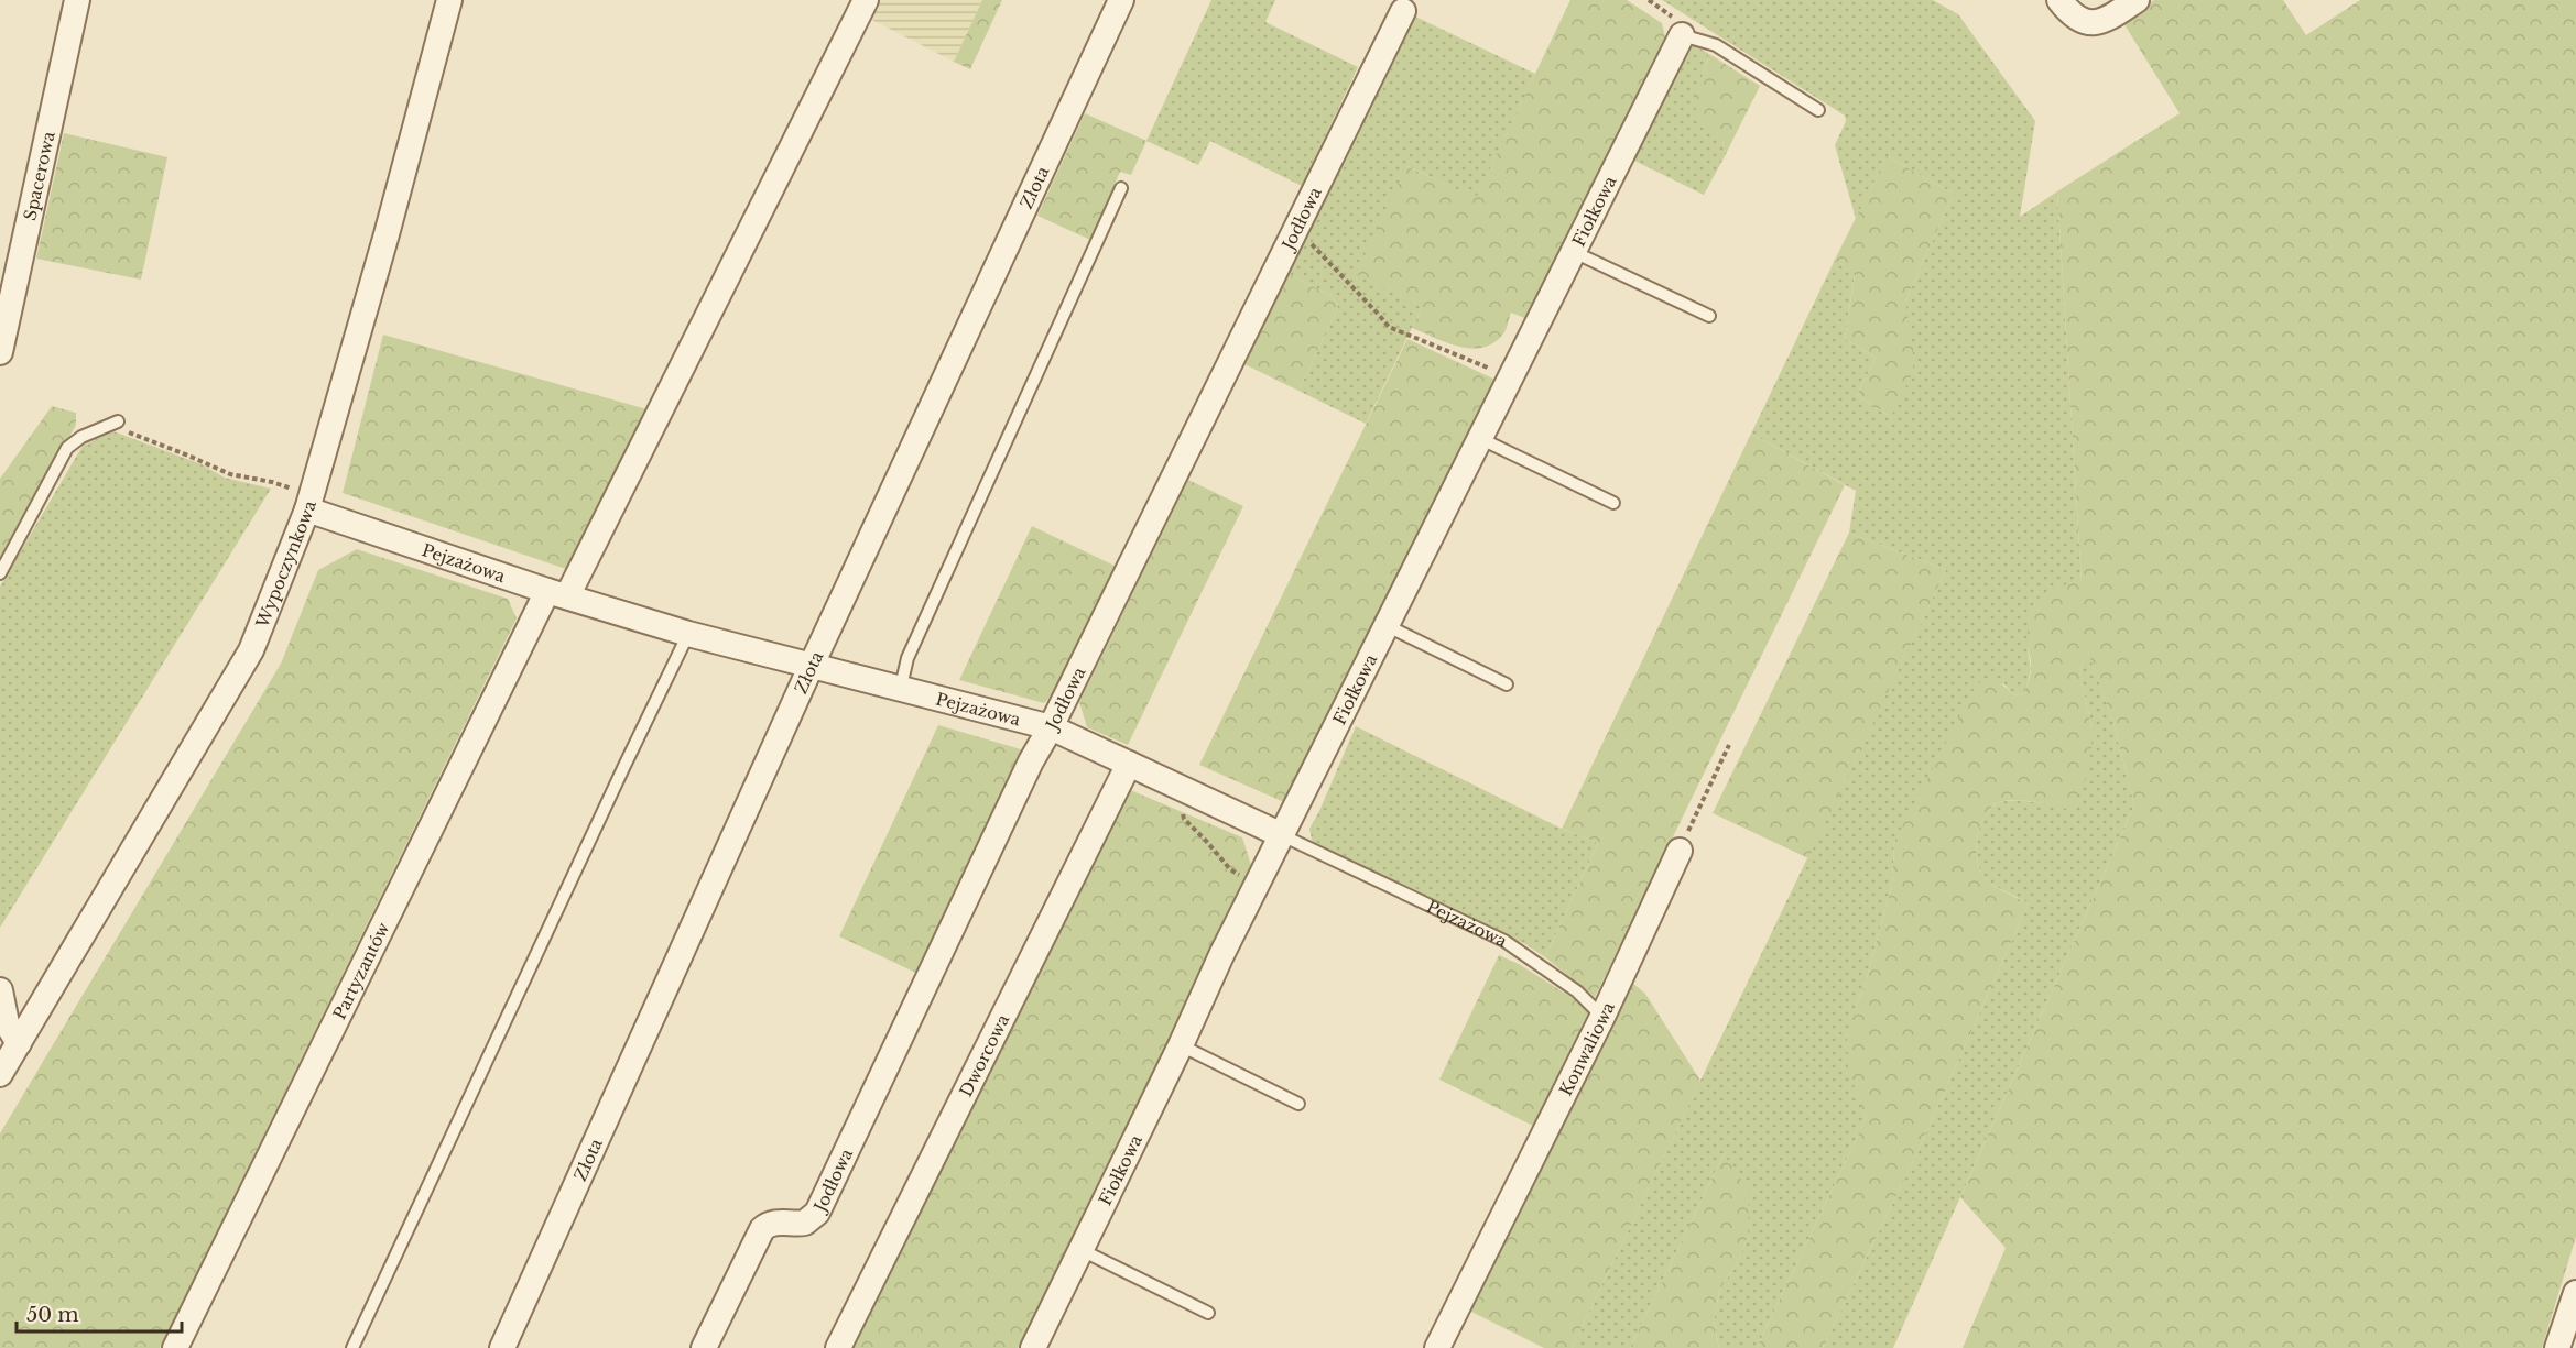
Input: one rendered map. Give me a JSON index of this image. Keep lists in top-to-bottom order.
{
  "streets": {
    "street": [
      "Spacerowa",
      "Złota",
      "Fiołkowa",
      "Jodłowa",
      "Wypoczynkowa",
      "Pejzażowa",
      "Partyzantów",
      "Konwaliowa",
      "Dworcowa"
    ]
  },
  "crossings": [
    ["Złota", "Pejzażowa"],
    ["Fiołkowa", "Pejzażowa"],
    ["Jodłowa", "Pejzażowa"],
    ["Wypoczynkowa", "Pejzażowa"],
    ["Pejzażowa", "Partyzantów"],
    ["Pejzażowa", "Konwaliowa"],
    ["Pejzażowa", "Dworcowa"]
  ],
  "scale_bar": "50 m"
}
